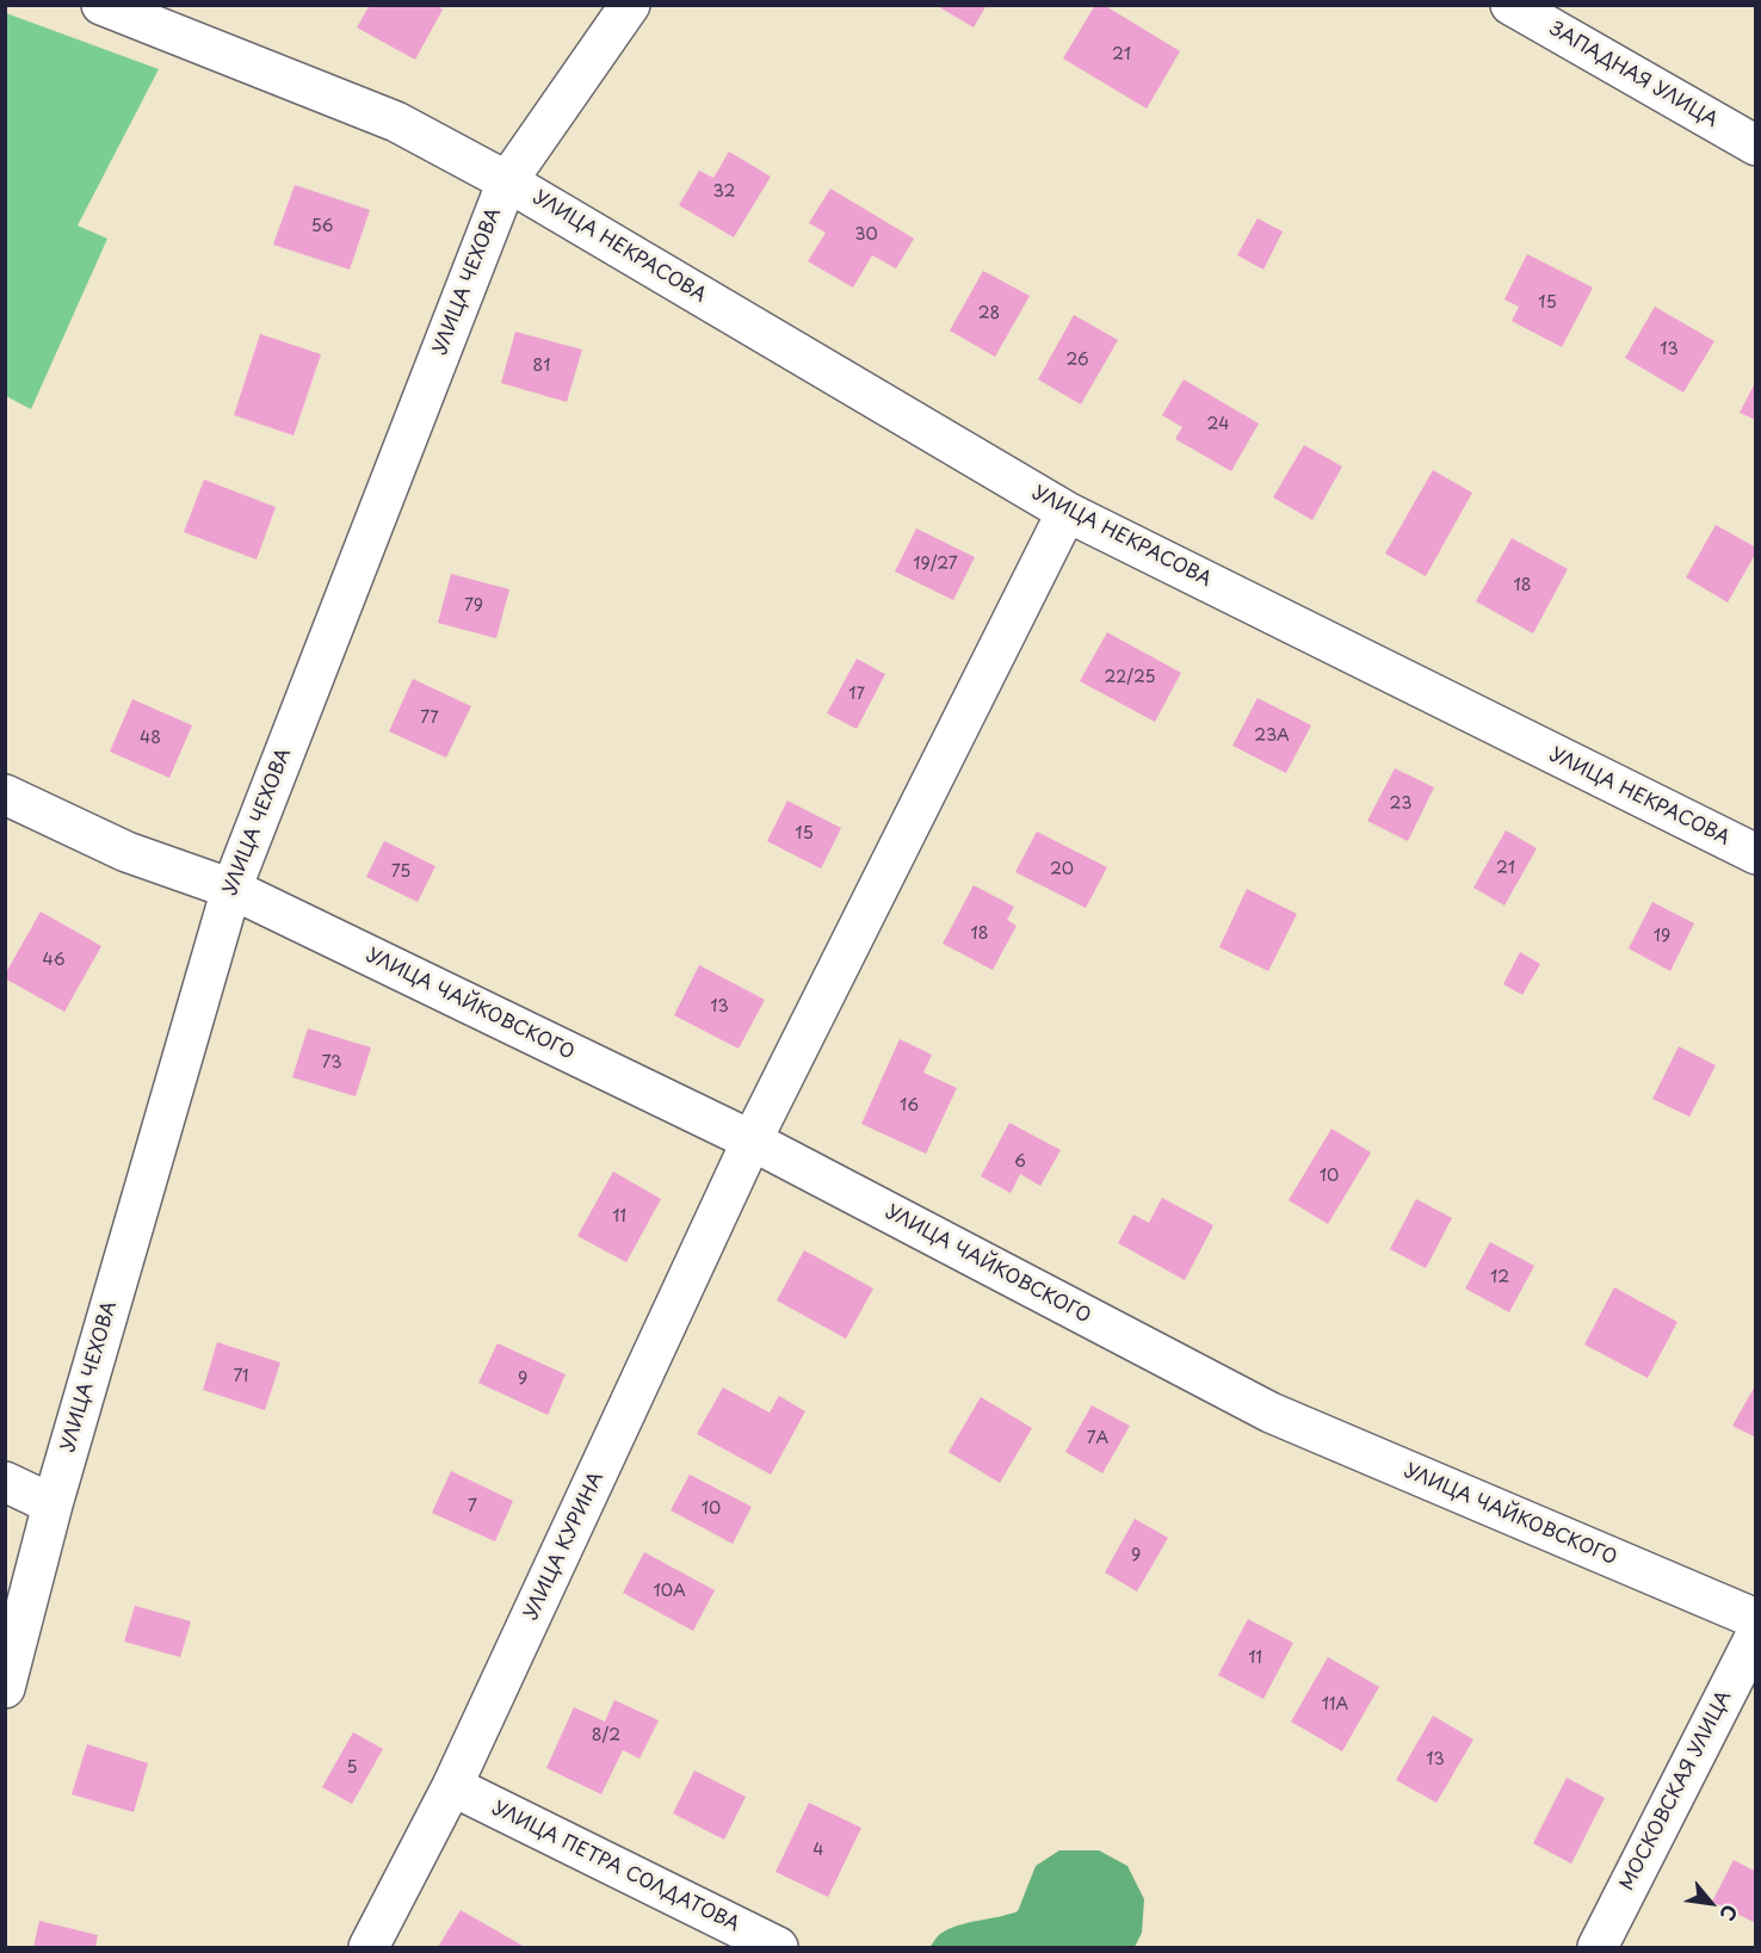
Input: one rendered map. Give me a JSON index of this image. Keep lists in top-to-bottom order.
{
  "streets": {
    "street": [
      "ЗАПАДНАЯ УЛИЦА",
      "УЛИЦА НЕКРАСОВА",
      "УЛИЦА ЧЕХОВА",
      "УЛИЦА ЧАЙКОВСКОГО",
      "УЛИЦА КУРИНА",
      "МОСКОВСКАЯ УЛИЦА",
      "УЛИЦА ПЕТРА СОЛДАТОВА"
    ]
  },
  "crossings": [
    ["УЛИЦА НЕКРАСОВА", "УЛИЦА ЧЕХОВА"],
    ["УЛИЦА НЕКРАСОВА", "УЛИЦА КУРИНА"],
    ["УЛИЦА ЧЕХОВА", "УЛИЦА ЧАЙКОВСКОГО"],
    ["УЛИЦА ЧАЙКОВСКОГО", "УЛИЦА КУРИНА"],
    ["УЛИЦА КУРИНА", "УЛИЦА ПЕТРА СОЛДАТОВА"]
  ],
  "house_numbers": [
    "21",
    "32",
    "56",
    "30",
    "15",
    "28",
    "13",
    "26",
    "81",
    "24",
    "19/27",
    "18",
    "79",
    "22/25",
    "17",
    "77",
    "23А",
    "48",
    "23",
    "15",
    "21",
    "20",
    "75",
    "18",
    "19",
    "46",
    "13",
    "73",
    "16",
    "6",
    "10",
    "11",
    "12",
    "71",
    "9",
    "7А",
    "7",
    "10",
    "9",
    "10А",
    "11",
    "11А",
    "8/2",
    "13",
    "5",
    "4"
  ],
  "north": "bottom right"
}
